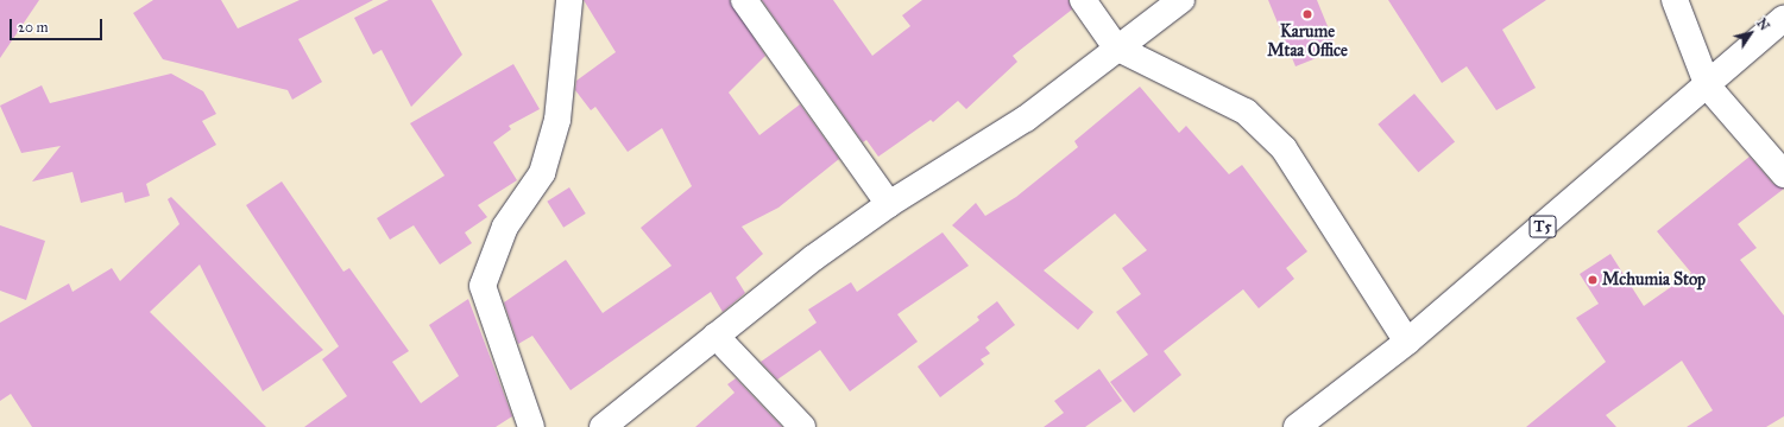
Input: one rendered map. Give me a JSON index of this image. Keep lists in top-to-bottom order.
{
  "streets": {
    "main road": ["T5"]
  },
  "places": ["Karume Mtaa Office", "Mchumia Stop"],
  "scale_bar": "20 m",
  "north": "top right"
}
